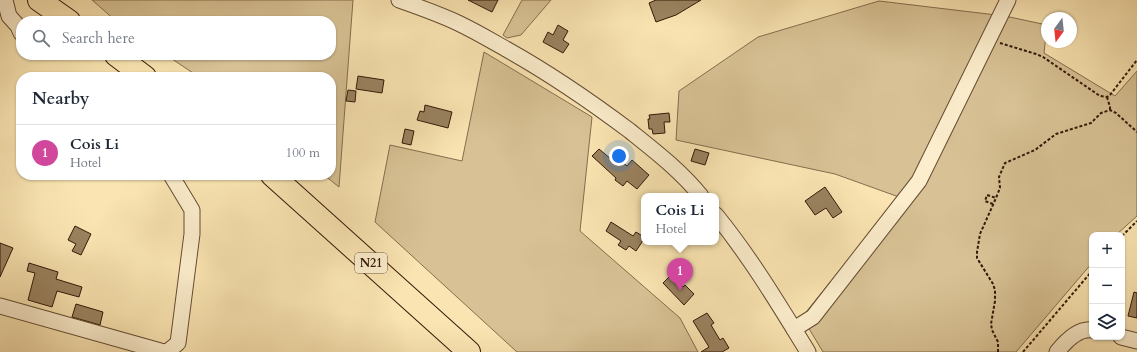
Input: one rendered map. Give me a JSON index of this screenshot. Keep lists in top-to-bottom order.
{
  "streets": {
    "highway": ["N21"]
  },
  "north": "bottom",
  "page": {
    "search": "Search here",
    "heading": "Nearby",
    "list": [
      {
        "mark": "1",
        "name": "Cois Li",
        "note": "Hotel",
        "value": "100 m"
      }
    ],
    "popup": ["Cois Li", "Hotel"],
    "map_buttons": ["+", "−"],
    "pins": "1"
  }
}
